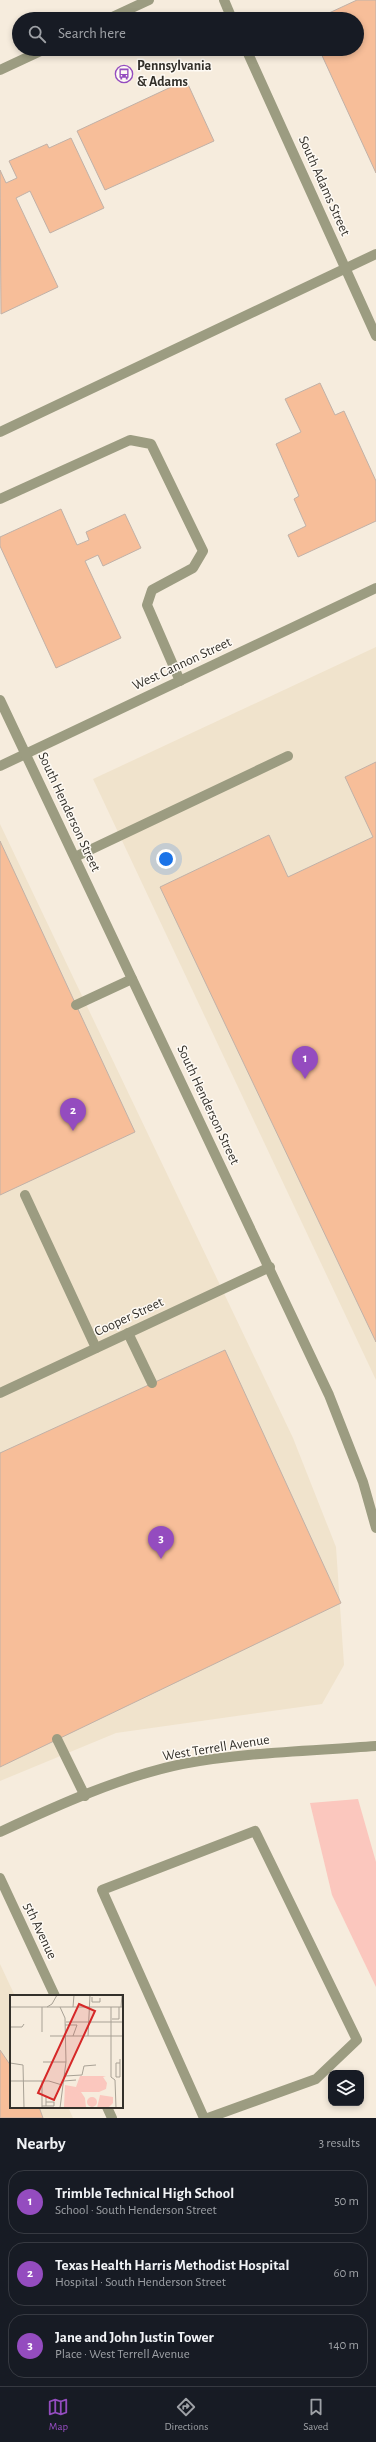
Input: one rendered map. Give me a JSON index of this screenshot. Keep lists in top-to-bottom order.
{
  "streets": {
    "street": [
      "South Adams Street",
      "West Cannon Street",
      "South Henderson Street",
      "Cooper Street",
      "West Terrell Avenue",
      "5th Avenue"
    ]
  },
  "crossings": [
    ["West Cannon Street", "South Henderson Street"],
    ["South Henderson Street", "Cooper Street"]
  ],
  "places": {
    "bus stop": ["Pennsylvania & Adams"]
  },
  "page": {
    "search": "Search here",
    "pins": ["1", "2", "3"],
    "heading": ["Nearby", "3 results"],
    "list": [
      {
        "mark": "1",
        "name": "Trimble Technical High School",
        "note": "School · South Henderson Street",
        "value": "50 m"
      },
      {
        "mark": "2",
        "name": "Texas Health Harris Methodist Hospital",
        "note": "Hospital · South Henderson Street",
        "value": "60 m"
      },
      {
        "mark": "3",
        "name": "Jane and John Justin Tower",
        "note": "Place · West Terrell Avenue",
        "value": "140 m"
      }
    ],
    "nav": ["Map", "Directions", "Saved"]
  }
}
